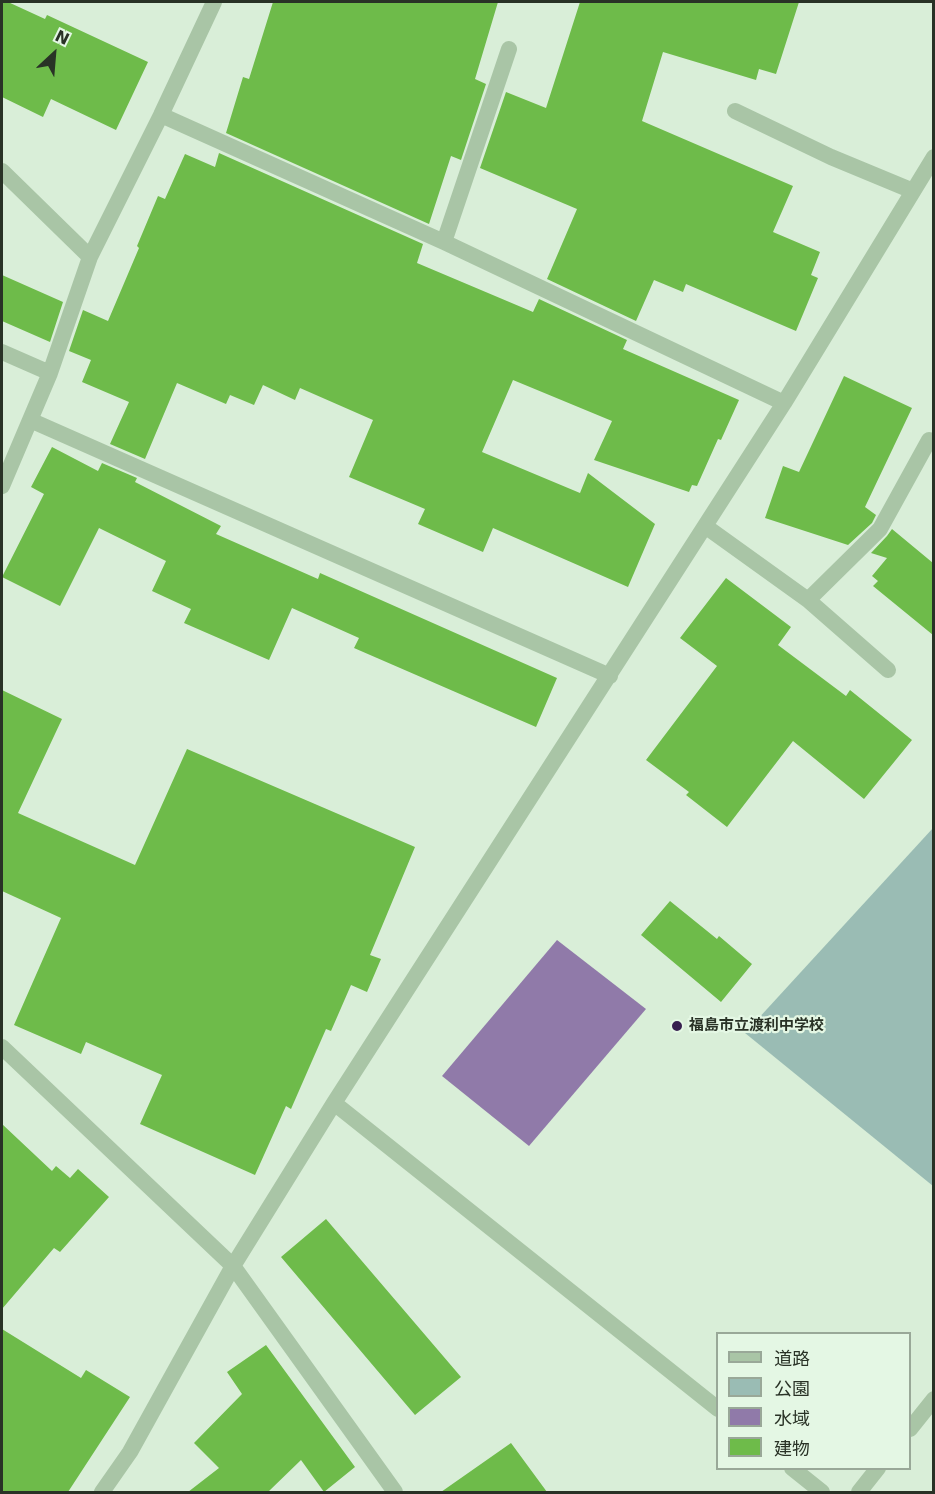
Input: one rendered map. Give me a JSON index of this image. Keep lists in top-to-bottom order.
{
  "places": ["福島市立渡利中学校"],
  "legend": [
    "道路",
    "公園",
    "水域",
    "建物"
  ],
  "north": "top right"
}
